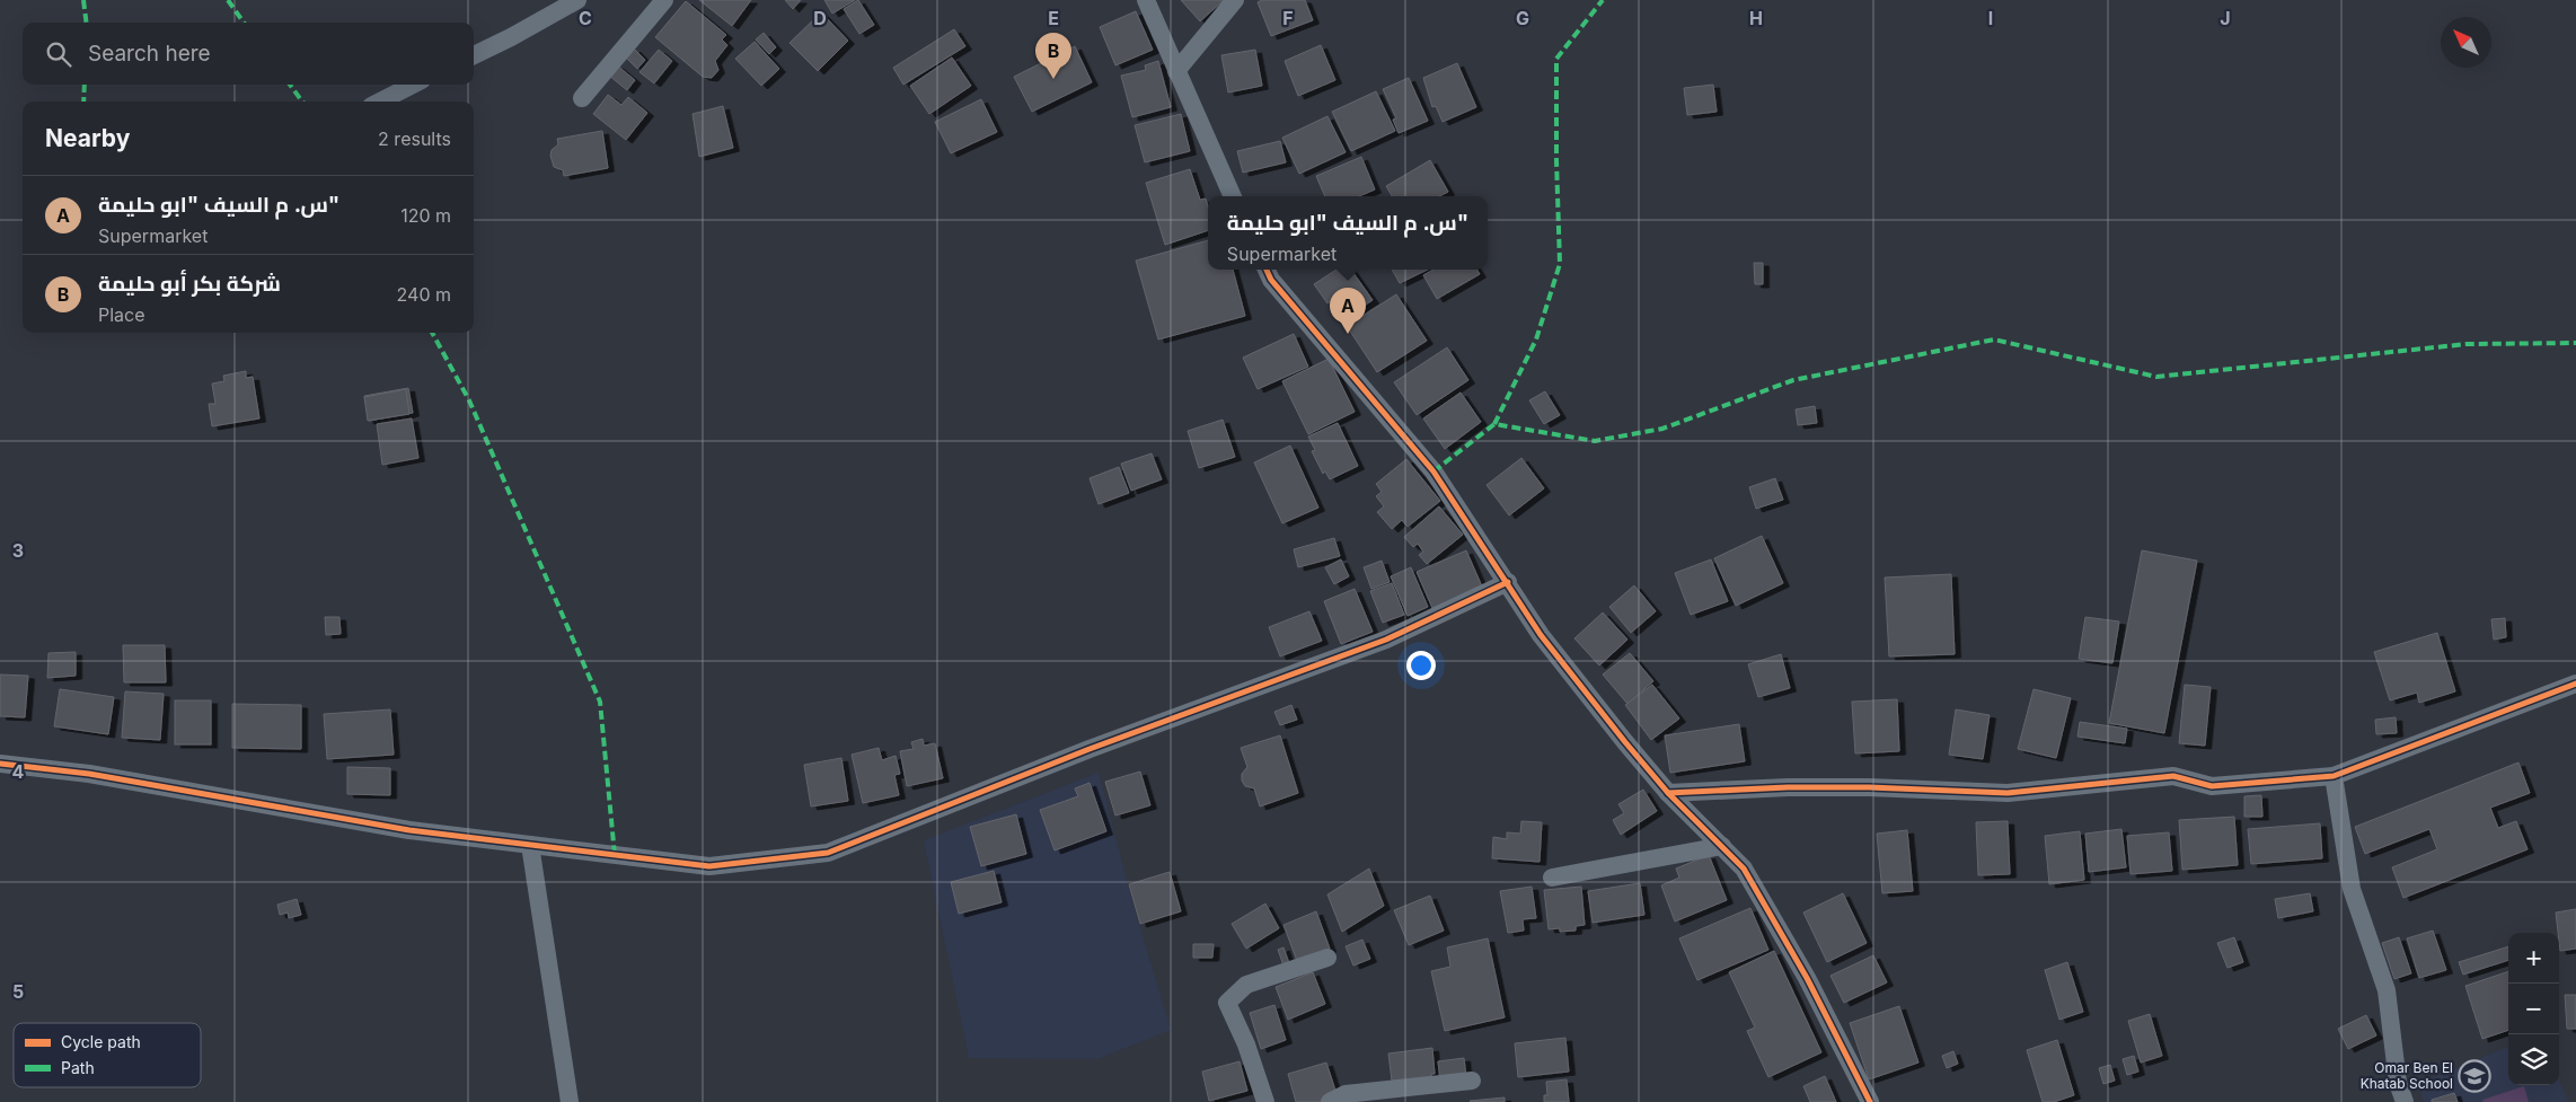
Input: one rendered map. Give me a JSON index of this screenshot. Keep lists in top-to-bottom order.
{
  "places": {
    "school or university": ["Omar Ben El Khatab School"]
  },
  "legend": ["Cycle path", "Path"],
  "north": "top left",
  "page": {
    "search": "Search here",
    "pins": ["B", "A"],
    "heading": ["Nearby", "2 results"],
    "list": [
      {
        "mark": "A",
        "name": "س. م السيف \"ابو حليمة\"",
        "note": "Supermarket",
        "value": "120 m"
      },
      {
        "mark": "B",
        "name": "شركة بكر أبو حليمة",
        "note": "Place",
        "value": "240 m"
      }
    ],
    "popup": ["س. م السيف \"ابو حليمة\"", "Supermarket"],
    "map_buttons": ["+", "−"]
  },
  "grid": {
    "columns": [
      "C",
      "D",
      "E",
      "F",
      "G",
      "H",
      "I",
      "J"
    ],
    "rows": ["3", "4", "5"]
  }
}
